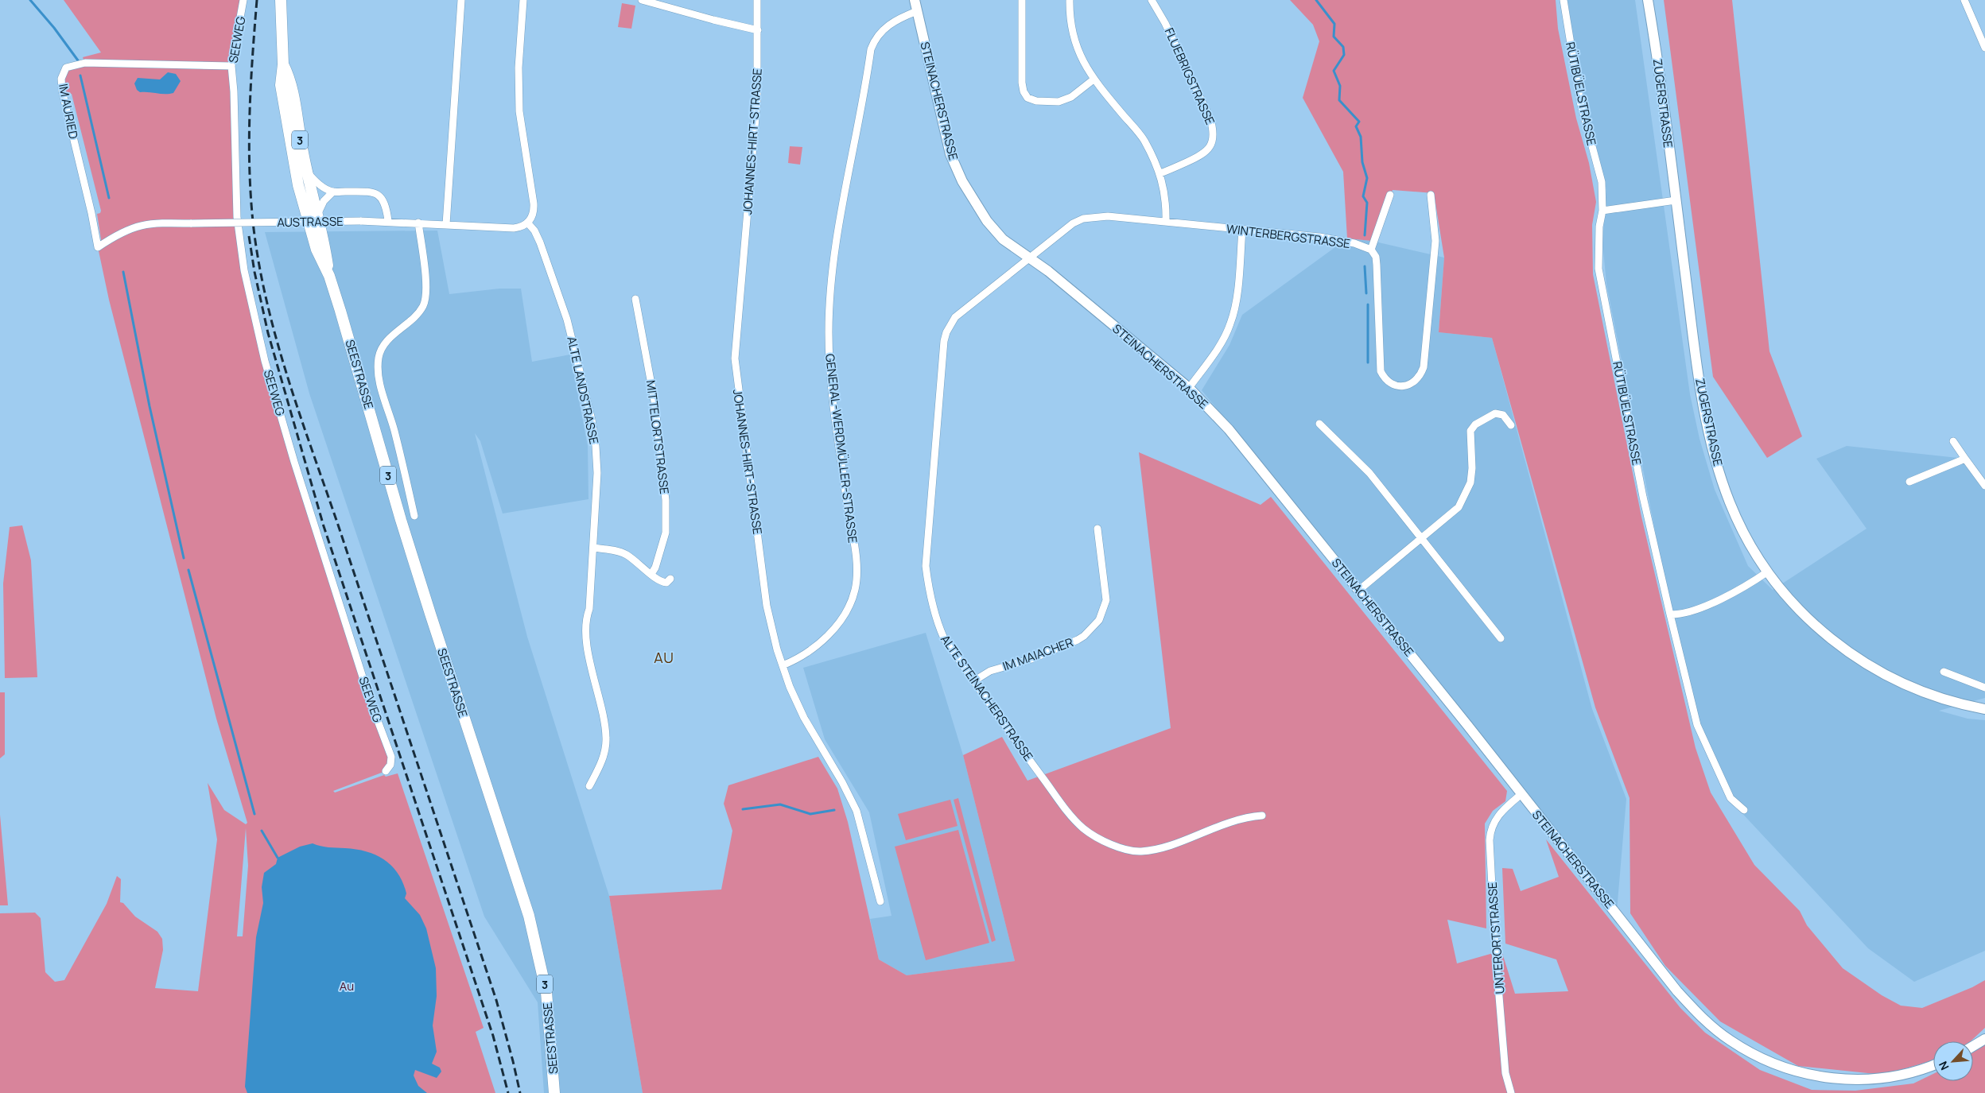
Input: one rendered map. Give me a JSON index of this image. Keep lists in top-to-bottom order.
{
  "streets": {
    "main road": ["3", "SEESTRASSE"],
    "street": [
      "SEEWEG",
      "FLUEBRIGSTRASSE",
      "RÜTIBÜELSTRASSE",
      "STEINACHERSTRASSE",
      "ZUGERSTRASSE",
      "IM AURIED",
      "JOHANNES-HIRT-STRASSE",
      "AUSTRASSE",
      "WINTERBERGSTRASSE",
      "ALTE LANDSTRASSE",
      "MITTELORTSTRASSE",
      "GENERAL-WERDMÜLLER-STRASSE",
      "IM MAIACHER",
      "ALTE STEINACHERSTRASSE",
      "UNTERORTSTRASSE"
    ]
  },
  "crossings": [
    ["SEEWEG", "IM AURIED"],
    ["STEINACHERSTRASSE", "WINTERBERGSTRASSE"],
    ["STEINACHERSTRASSE", "GENERAL-WERDMÜLLER-STRASSE"],
    ["STEINACHERSTRASSE", "ALTE STEINACHERSTRASSE"],
    ["STEINACHERSTRASSE", "UNTERORTSTRASSE"],
    ["IM AURIED", "AUSTRASSE"],
    ["JOHANNES-HIRT-STRASSE", "GENERAL-WERDMÜLLER-STRASSE"],
    ["AUSTRASSE", "ALTE LANDSTRASSE"],
    ["WINTERBERGSTRASSE", "ALTE STEINACHERSTRASSE"],
    ["IM MAIACHER", "ALTE STEINACHERSTRASSE"]
  ],
  "districts": ["AU"],
  "parks": ["Au"],
  "north": "bottom left"
}
